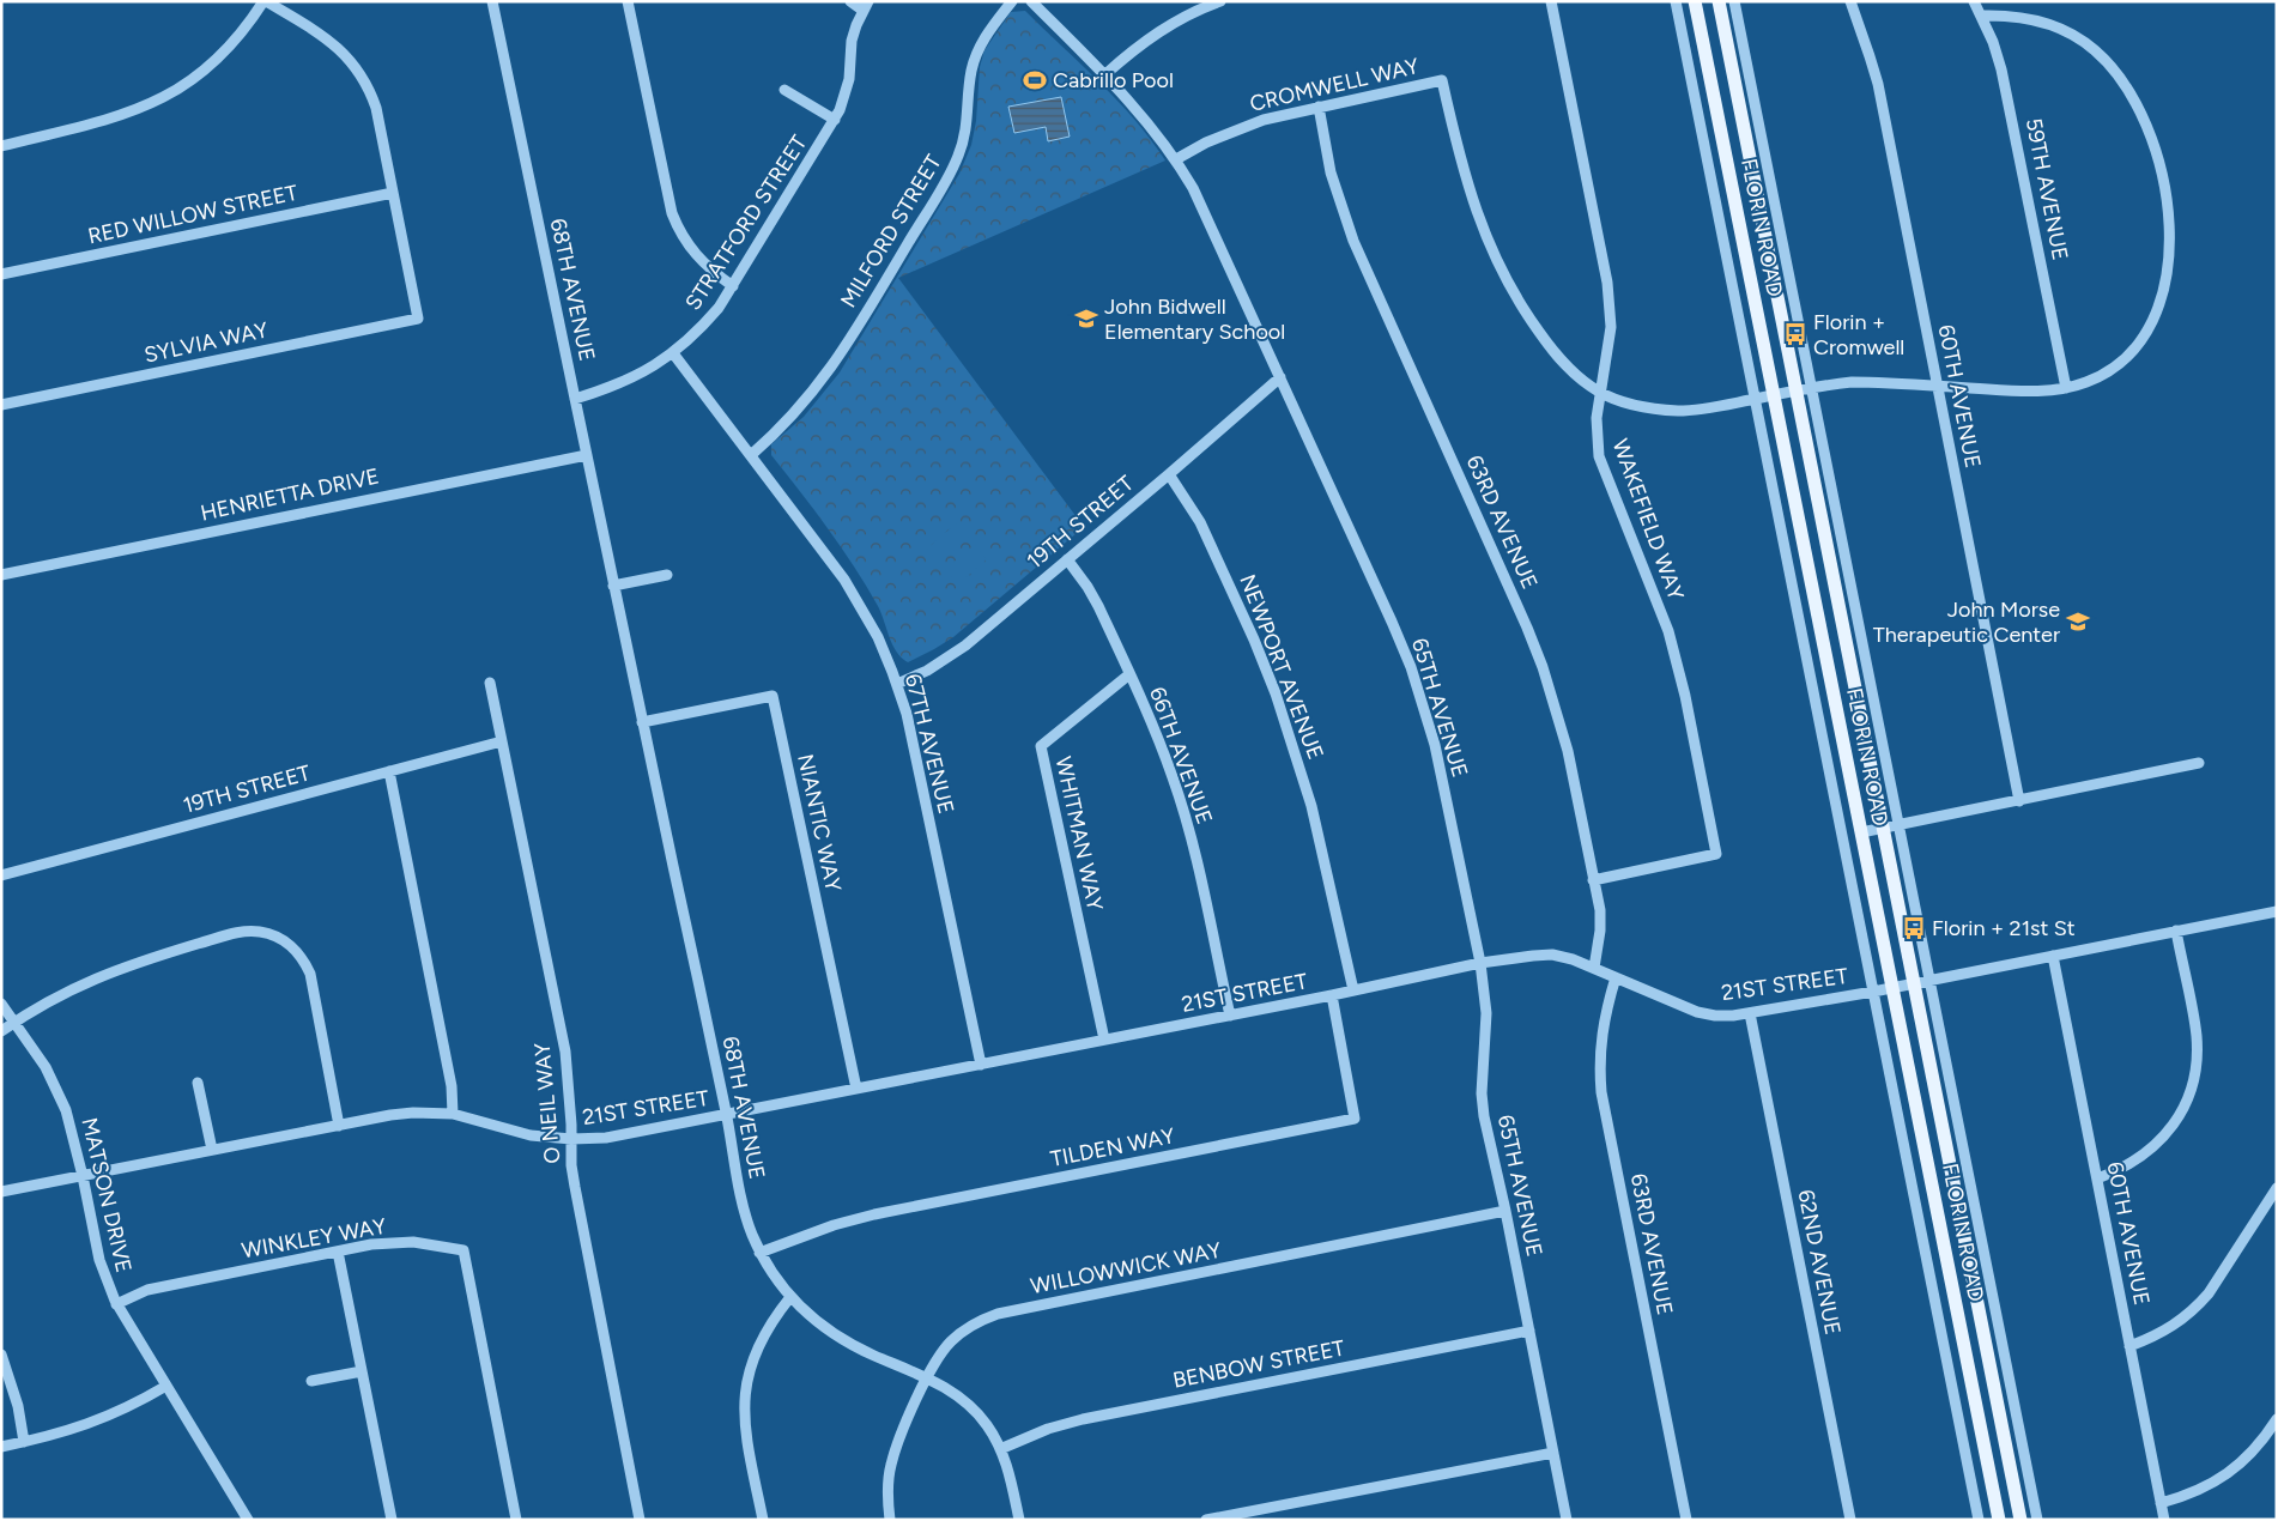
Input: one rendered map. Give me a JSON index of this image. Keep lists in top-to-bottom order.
{
  "streets": {
    "main road": ["FLORIN ROAD"],
    "street": [
      "CROMWELL WAY",
      "59TH AVENUE",
      "RED WILLOW STREET",
      "STRATFORD STREET",
      "MILFORD STREET",
      "68TH AVENUE",
      "SYLVIA WAY",
      "60TH AVENUE",
      "HENRIETTA DRIVE",
      "WAKEFIELD WAY",
      "19TH STREET",
      "63RD AVENUE",
      "NEWPORT AVENUE",
      "65TH AVENUE",
      "67TH AVENUE",
      "66TH AVENUE",
      "NIANTIC WAY",
      "WHITMAN WAY",
      "21ST STREET",
      "O NEIL WAY",
      "TILDEN WAY",
      "MATSON DRIVE",
      "WINKLEY WAY",
      "62ND AVENUE",
      "WILLOWWICK WAY",
      "BENBOW STREET"
    ]
  },
  "crossings": [
    ["CROMWELL WAY", "59TH AVENUE"],
    ["CROMWELL WAY", "FLORIN ROAD"],
    ["CROMWELL WAY", "60TH AVENUE"],
    ["CROMWELL WAY", "WAKEFIELD WAY"],
    ["CROMWELL WAY", "63RD AVENUE"],
    ["CROMWELL WAY", "65TH AVENUE"],
    ["RED WILLOW STREET", "SYLVIA WAY"],
    ["STRATFORD STREET", "68TH AVENUE"],
    ["STRATFORD STREET", "67TH AVENUE"],
    ["FLORIN ROAD", "21ST STREET"],
    ["MILFORD STREET", "67TH AVENUE"],
    ["68TH AVENUE", "HENRIETTA DRIVE"],
    ["68TH AVENUE", "NIANTIC WAY"],
    ["68TH AVENUE", "21ST STREET"],
    ["68TH AVENUE", "TILDEN WAY"],
    ["68TH AVENUE", "WILLOWWICK WAY"],
    ["68TH AVENUE", "BENBOW STREET"],
    ["60TH AVENUE", "21ST STREET"],
    ["WAKEFIELD WAY", "63RD AVENUE"],
    ["19TH STREET", "NEWPORT AVENUE"],
    ["19TH STREET", "65TH AVENUE"],
    ["19TH STREET", "67TH AVENUE"],
    ["19TH STREET", "66TH AVENUE"],
    ["19TH STREET", "O NEIL WAY"],
    ["63RD AVENUE", "21ST STREET"],
    ["NEWPORT AVENUE", "21ST STREET"],
    ["65TH AVENUE", "21ST STREET"],
    ["65TH AVENUE", "WILLOWWICK WAY"],
    ["65TH AVENUE", "BENBOW STREET"],
    ["67TH AVENUE", "21ST STREET"],
    ["66TH AVENUE", "WHITMAN WAY"],
    ["66TH AVENUE", "21ST STREET"],
    ["NIANTIC WAY", "21ST STREET"],
    ["WHITMAN WAY", "21ST STREET"],
    ["21ST STREET", "O NEIL WAY"],
    ["21ST STREET", "TILDEN WAY"],
    ["21ST STREET", "MATSON DRIVE"],
    ["21ST STREET", "62ND AVENUE"],
    ["MATSON DRIVE", "WINKLEY WAY"]
  ],
  "places": {
    "sports": ["Cabrillo Pool"],
    "school or university": ["John Bidwell Elementary School", "John Morse Therapeutic Center"],
    "bus stop": ["Florin + Cromwell", "Florin + 21st St"]
  }
}
